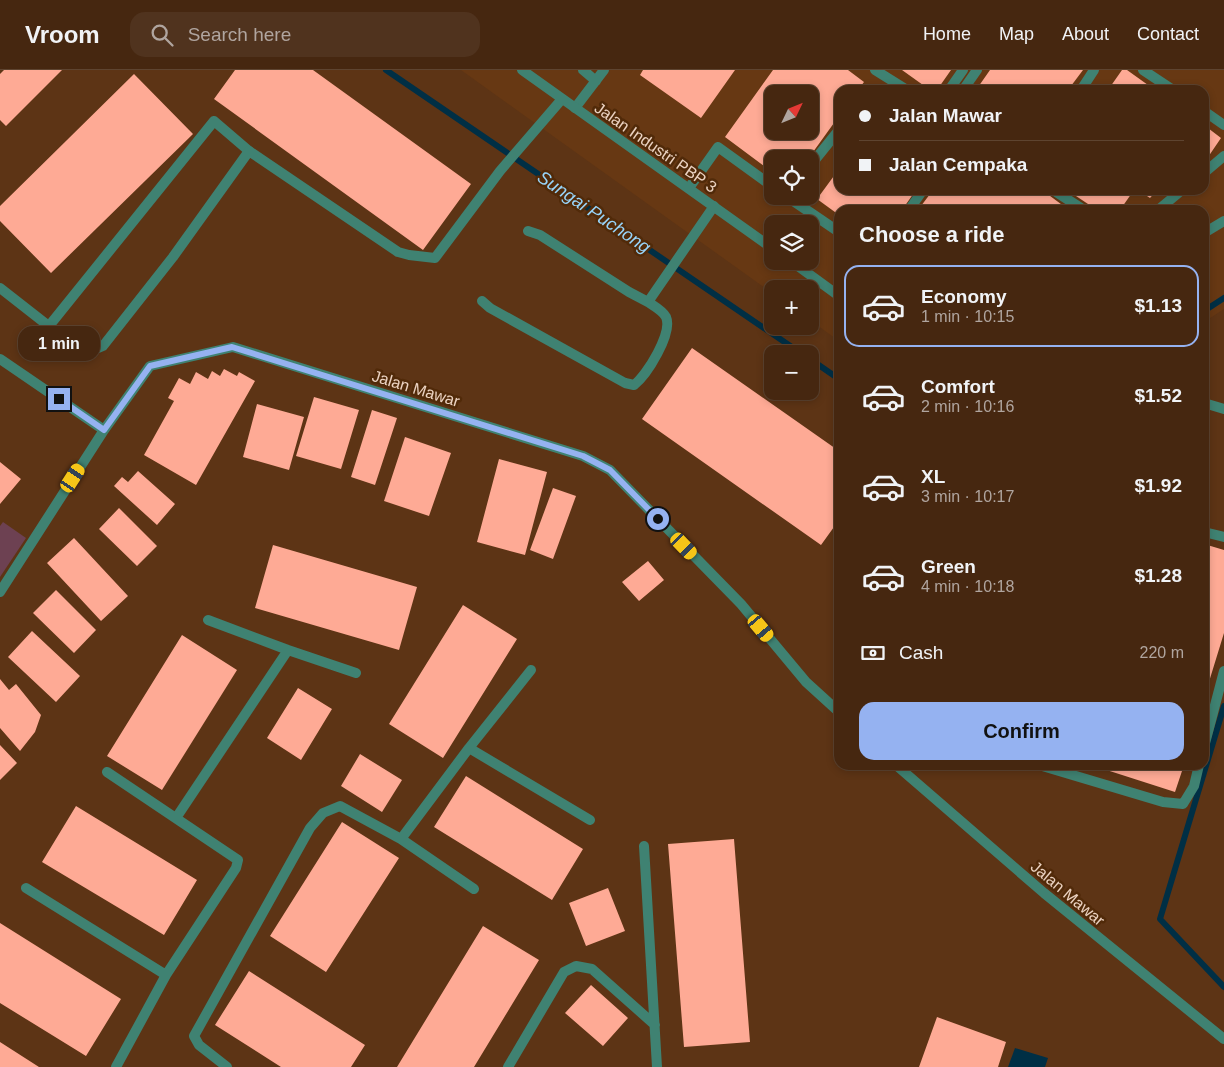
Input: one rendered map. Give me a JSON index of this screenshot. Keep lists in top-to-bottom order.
{
  "streets": {
    "street": ["Jalan Industri PBP 3", "Jalan Mawar"]
  },
  "water": ["Sungai Puchong"],
  "north": "top right",
  "page": {
    "header": "Vroom",
    "search": "Search here",
    "nav": [
      "Home",
      "Map",
      "About",
      "Contact"
    ],
    "map_buttons": ["+", "−"],
    "banner": ["Jalan Mawar", "Jalan Cempaka"],
    "heading": "Choose a ride",
    "list": [
      {
        "name": "Economy",
        "note": "1 min · 10:15",
        "value": "$1.13"
      },
      {
        "name": "Comfort",
        "note": "2 min · 10:16",
        "value": "$1.52"
      },
      {
        "name": "XL",
        "note": "3 min · 10:17",
        "value": "$1.92"
      },
      {
        "name": "Green",
        "note": "4 min · 10:18",
        "value": "$1.28"
      }
    ],
    "bubble": "1 min",
    "pay": ["Cash", "220 m"],
    "buttons": "Confirm"
  }
}
